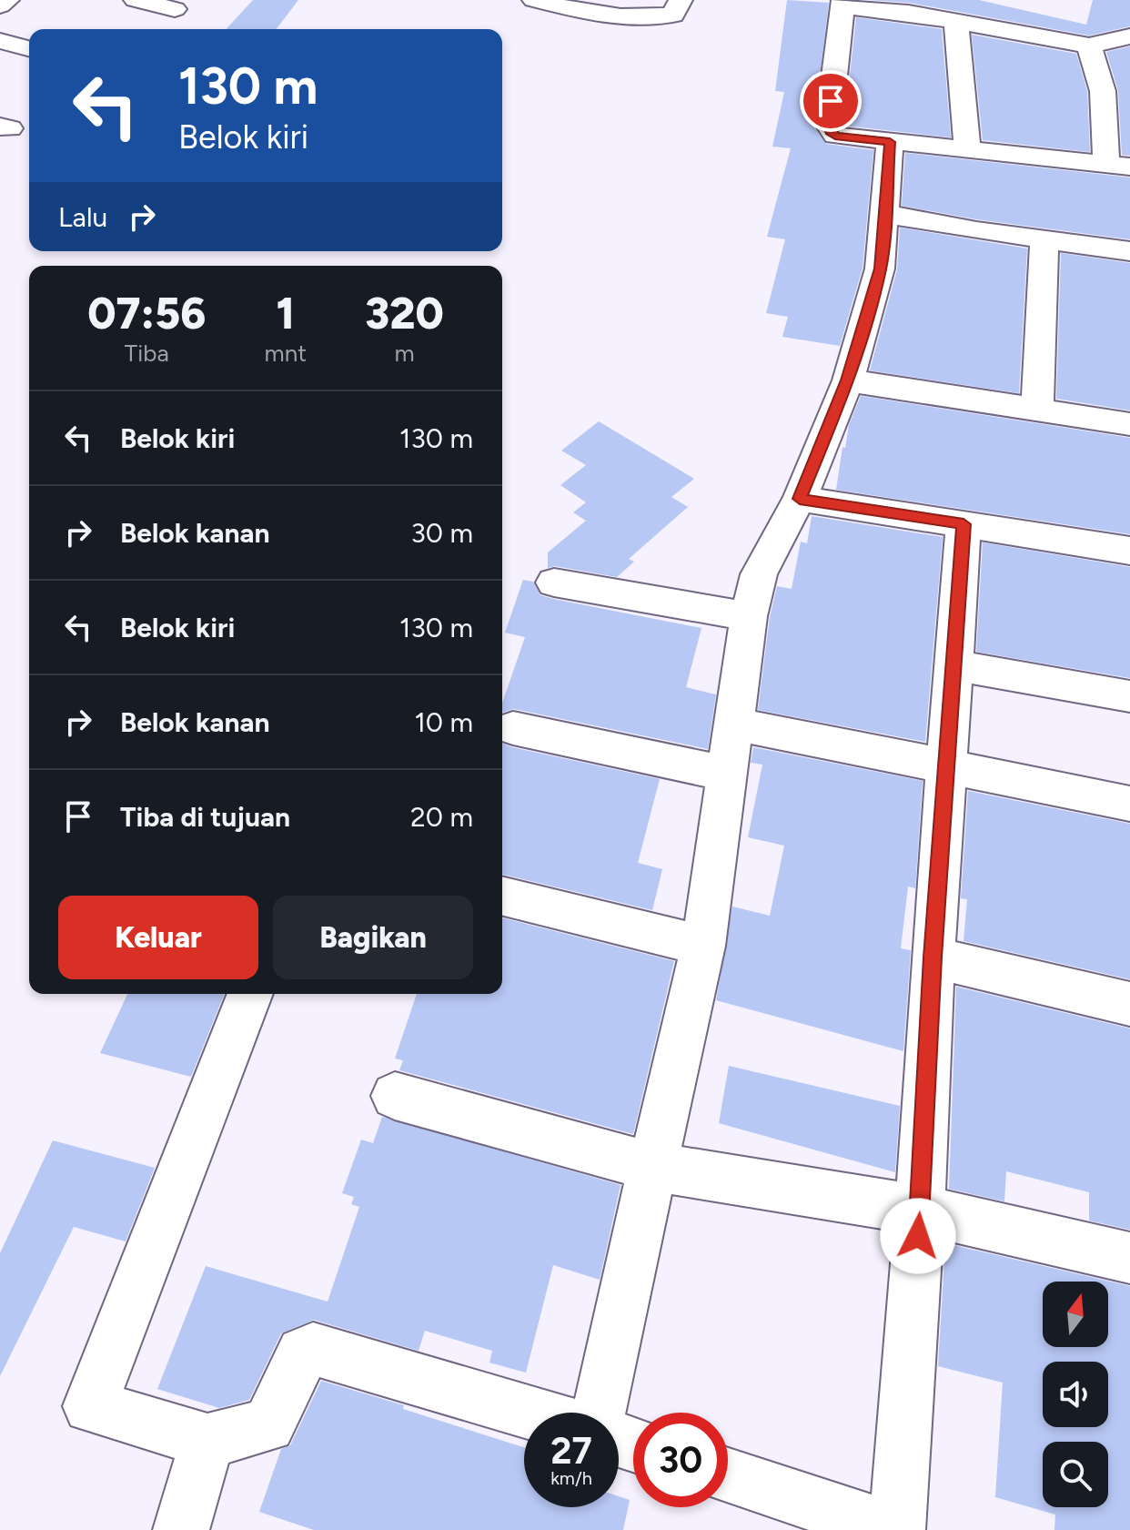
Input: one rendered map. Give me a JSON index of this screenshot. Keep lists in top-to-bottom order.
{
  "north": "top",
  "page": {
    "turn": ["130 m", "Belok kiri"],
    "then": "Lalu",
    "eta": [
      "07:56",
      "Tiba",
      "1",
      "mnt",
      "320",
      "m"
    ],
    "list": [
      {
        "name": "Belok kiri",
        "value": "130 m"
      },
      {
        "name": "Belok kanan",
        "value": "30 m"
      },
      {
        "name": "Belok kiri",
        "value": "130 m"
      },
      {
        "name": "Belok kanan",
        "value": "10 m"
      },
      {
        "name": "Tiba di tujuan",
        "value": "20 m"
      }
    ],
    "buttons": ["Keluar", "Bagikan"],
    "speed": "27 km/h",
    "limit": "30"
  }
}
